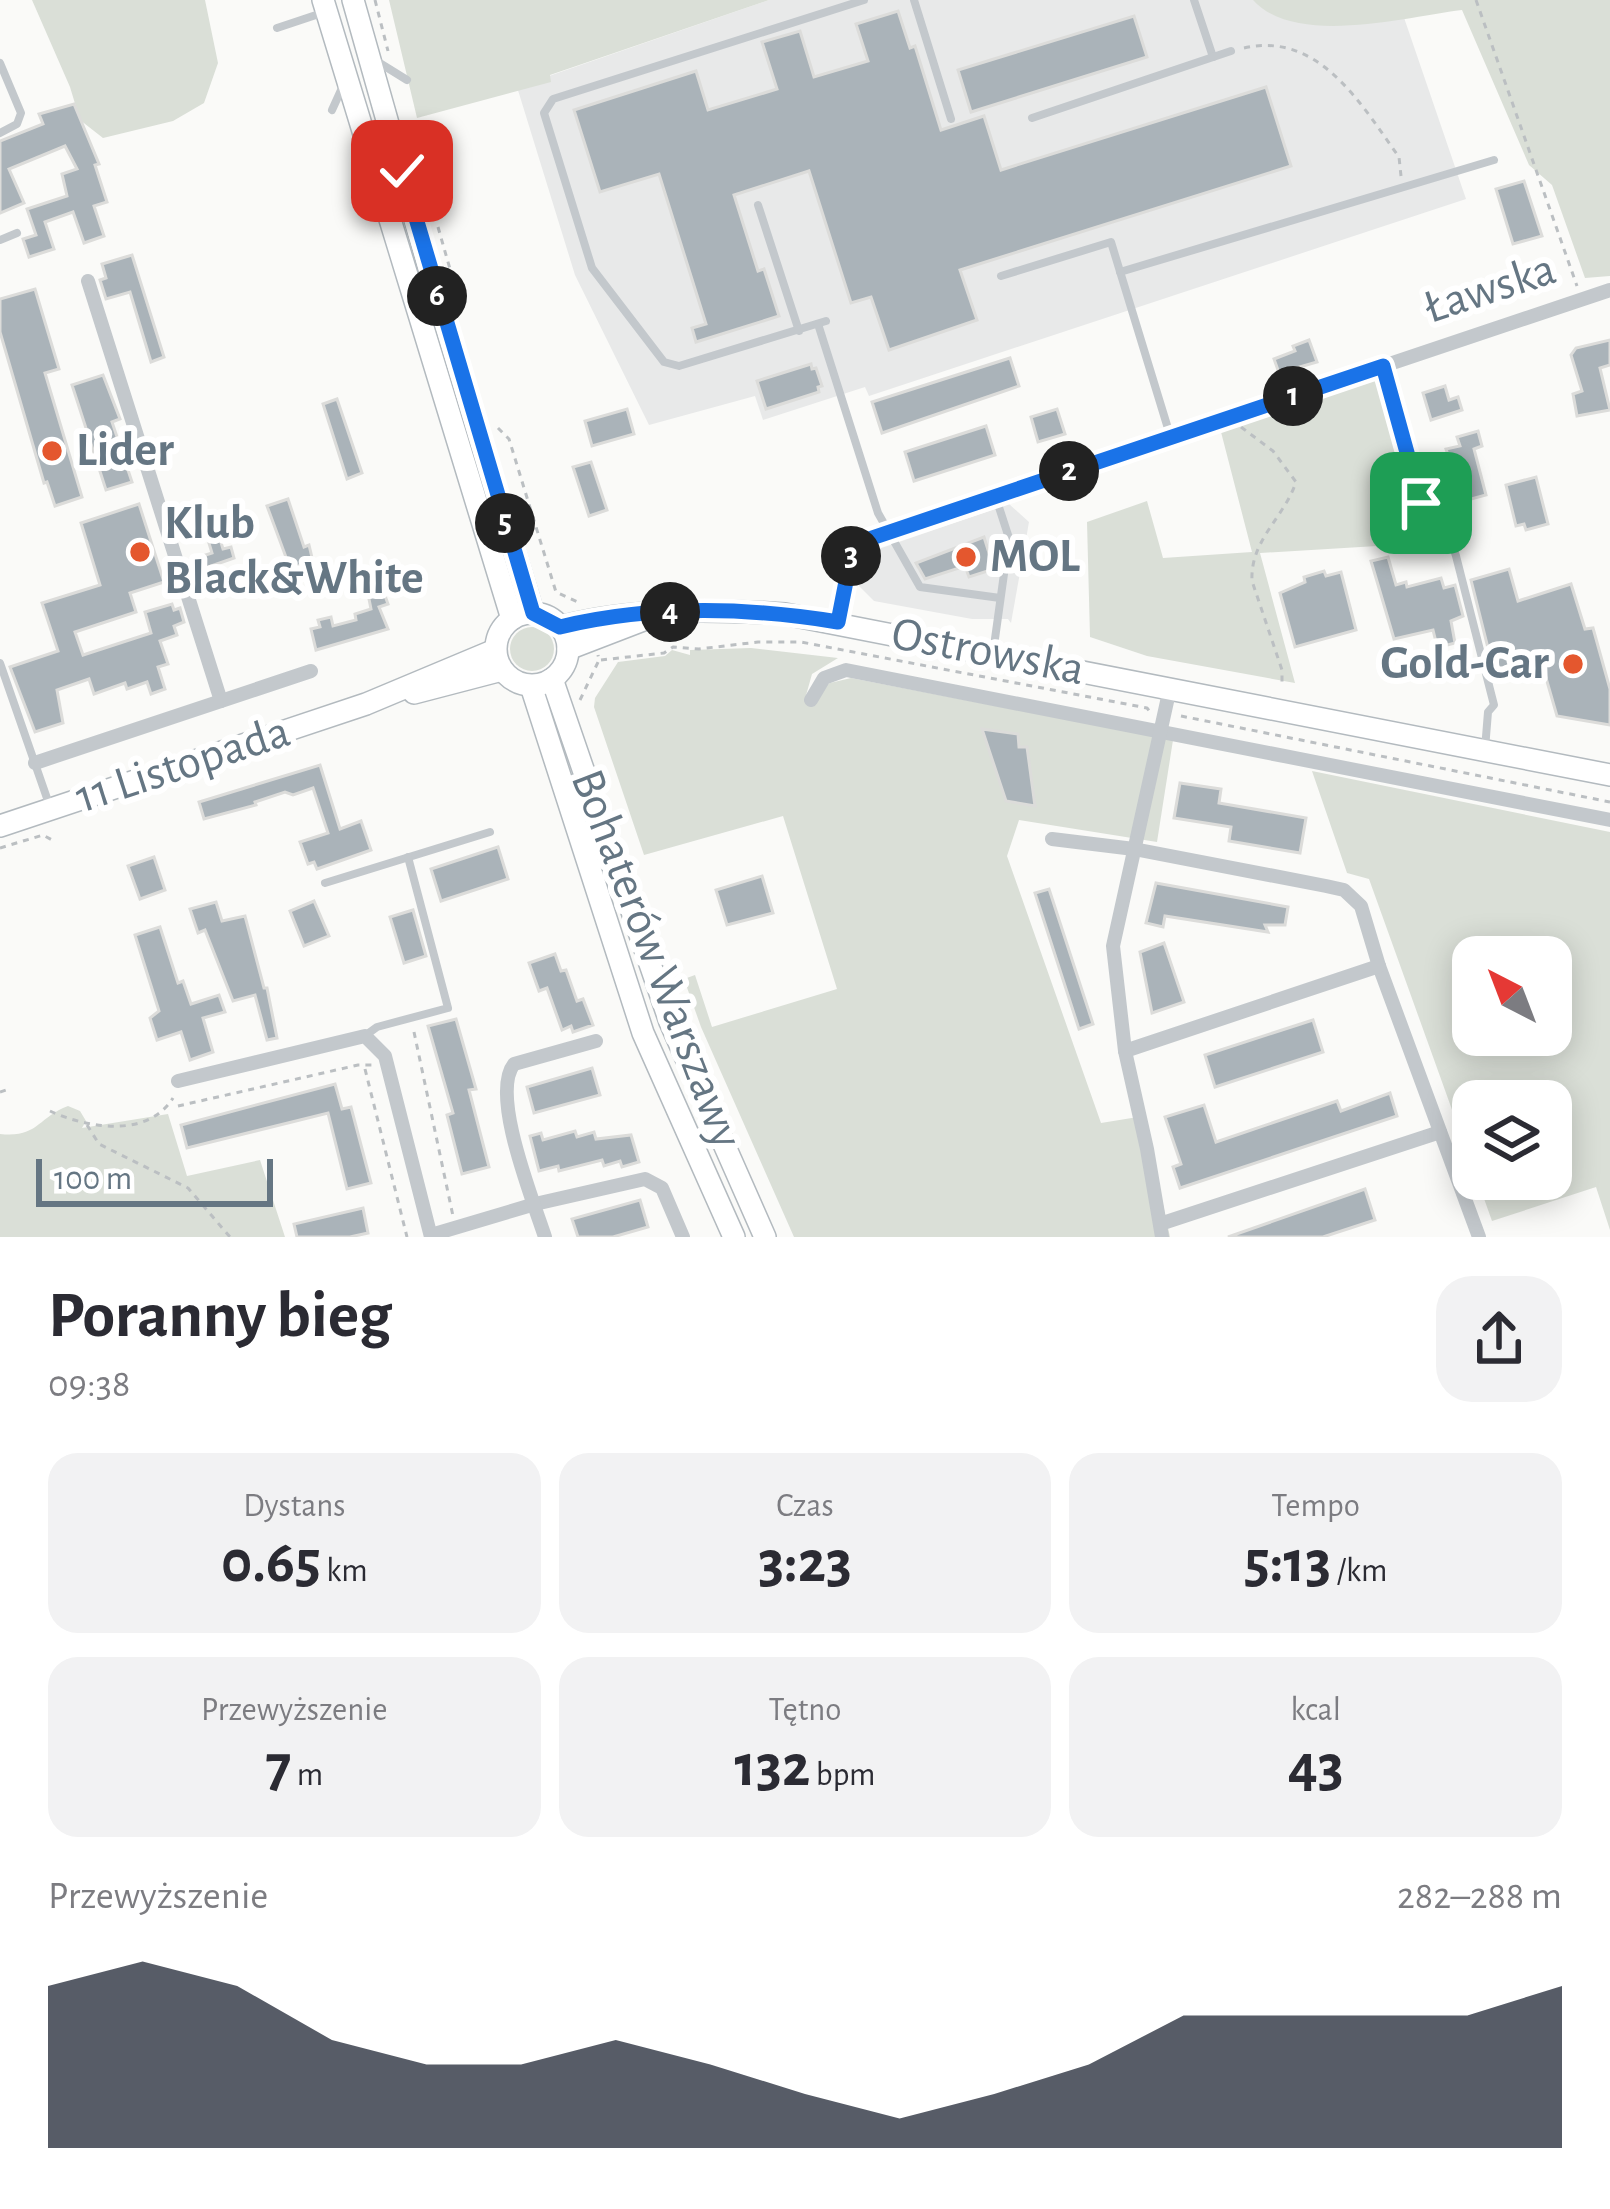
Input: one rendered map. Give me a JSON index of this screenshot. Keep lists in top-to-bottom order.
{
  "streets": {
    "main road": ["Ostrowska", "11 Listopada", "Bohaterów Warszawy"],
    "street": ["Ławska"]
  },
  "crossings": [
    ["Ławska", "Ostrowska"],
    ["Ostrowska", "11 Listopada"],
    ["Ostrowska", "Bohaterów Warszawy"],
    ["11 Listopada", "Bohaterów Warszawy"]
  ],
  "places": [
    "Lider",
    "Klub Black&White",
    "MOL",
    "Gold-Car"
  ],
  "scale_bar": "100 m",
  "north": "top left",
  "page": {
    "pins": [
      "6",
      "1",
      "2",
      "5",
      "3",
      "4"
    ],
    "scale": "100 m",
    "heading": ["Poranny bieg", "09:38"],
    "stats": [
      ["Dystans", "0.65 km"],
      ["Czas", "3:23"],
      ["Tempo", "5:13 /km"],
      ["Przewyższenie", "7 m"],
      ["Tętno", "132 bpm"],
      ["kcal", "43"]
    ],
    "chart": ["Przewyższenie", "282–288 m"]
  }
}
